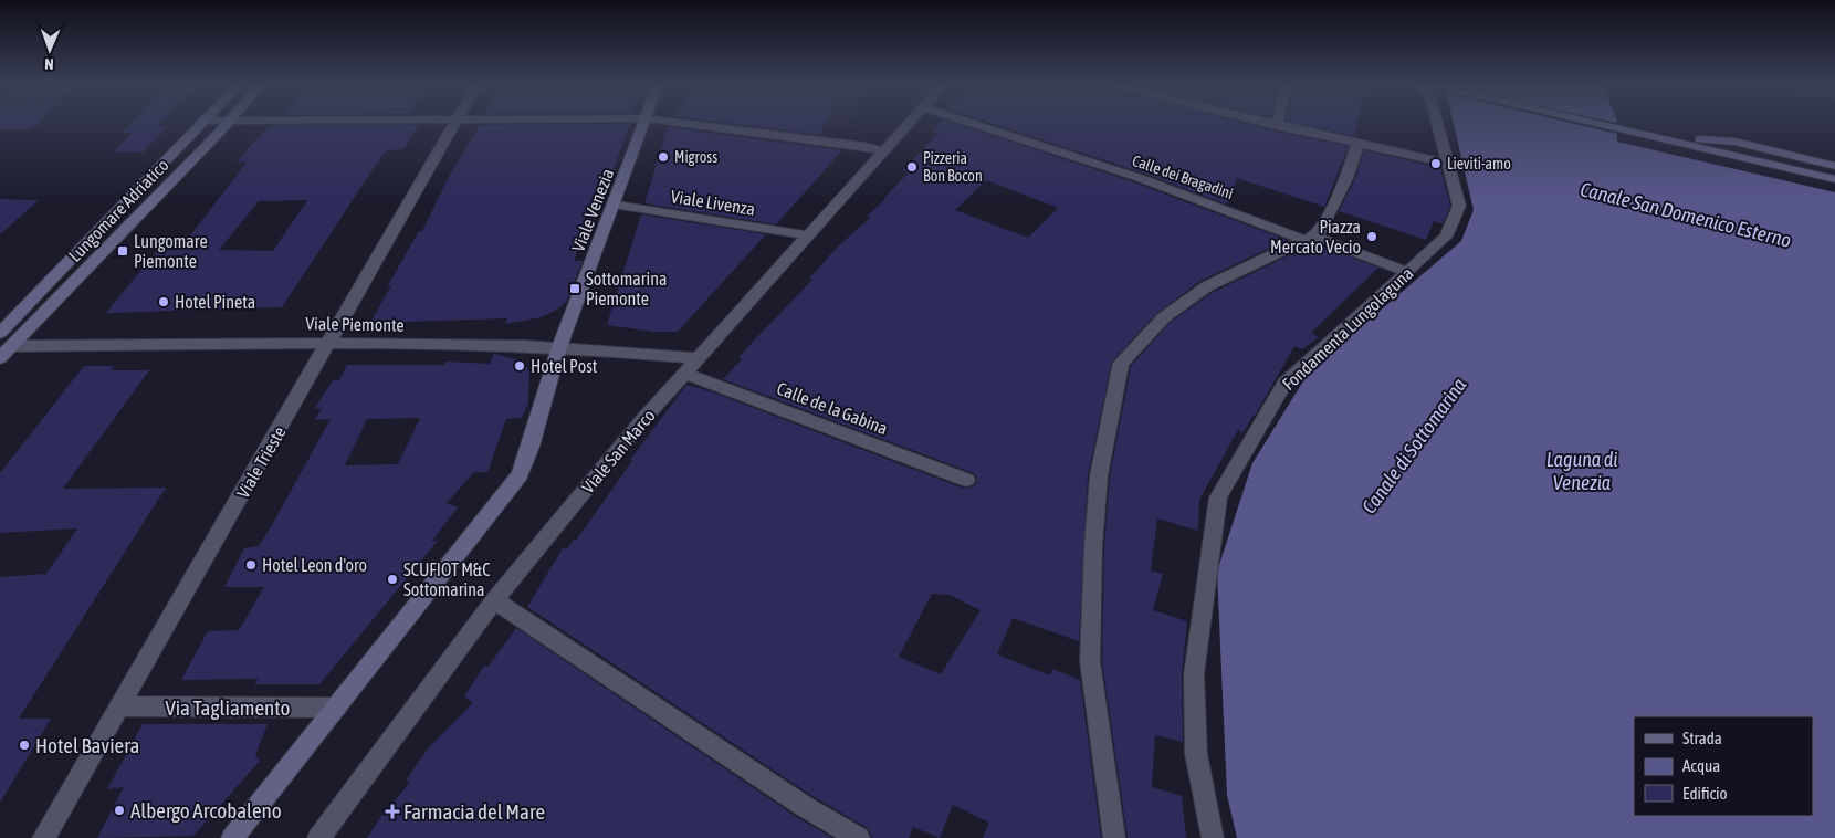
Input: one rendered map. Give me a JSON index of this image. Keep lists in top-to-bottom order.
{
  "streets": {
    "street": [
      "Calle dei Bragadini",
      "Viale Livenza",
      "Lungomare Adriatico",
      "Viale Venezia",
      "Viale Piemonte",
      "Fondamenta Lungolaguna",
      "Calle de la Gabina",
      "Viale San Marco",
      "Viale Trieste",
      "Via Tagliamento"
    ]
  },
  "crossings": [
    ["Calle dei Bragadini", "Fondamenta Lungolaguna"],
    ["Viale Livenza", "Viale Venezia"],
    ["Viale Livenza", "Viale San Marco"],
    ["Lungomare Adriatico", "Viale Piemonte"],
    ["Viale Venezia", "Viale Piemonte"],
    ["Viale Piemonte", "Viale San Marco"],
    ["Viale Piemonte", "Viale Trieste"],
    ["Calle de la Gabina", "Viale San Marco"],
    ["Viale Trieste", "Via Tagliamento"]
  ],
  "water": ["Canale San Domenico Esterno", "Canale di Sottomarina", "Laguna di Venezia"],
  "places": {
    "other": [
      "Migross",
      "Lieviti-amo",
      "Pizzeria Bon Bocon",
      "Piazza Mercato Vecio",
      "Hotel Pineta",
      "Hotel Post",
      "Hotel Leon d'oro",
      "SCUFIOT M&C Sottomarina",
      "Hotel Baviera",
      "Albergo Arcobaleno"
    ],
    "transit": ["Lungomare Piemonte", "Sottomarina Piemonte"],
    "health": ["Farmacia del Mare"]
  },
  "legend": ["Strada", "Acqua", "Edificio"],
  "north": "bottom"
}
